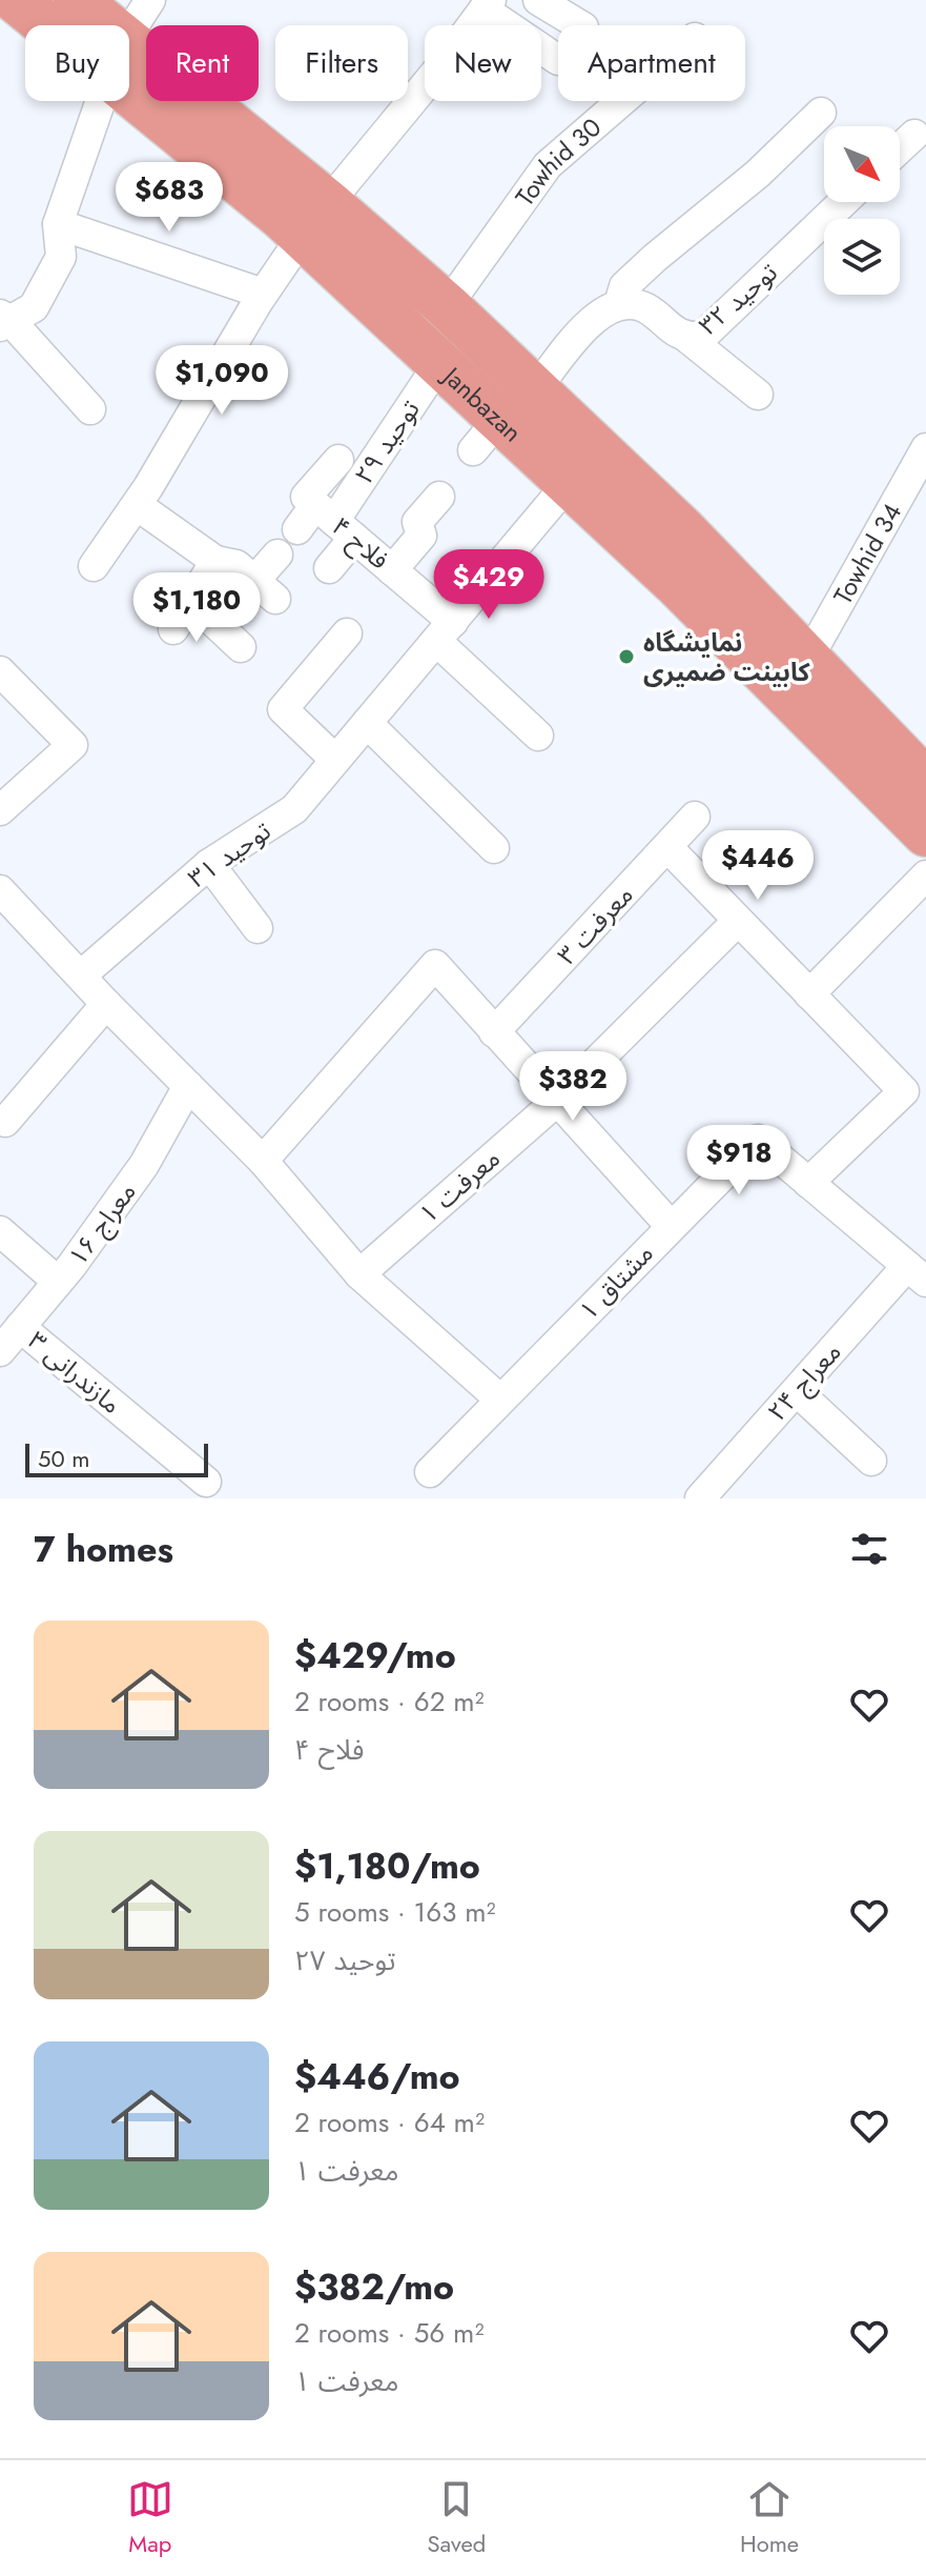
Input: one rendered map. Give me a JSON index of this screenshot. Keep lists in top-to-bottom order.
{
  "streets": {
    "highway": ["Janbazan"],
    "street": [
      "Towhid 30",
      "توحید ۳۲",
      "توحید ۲۹",
      "فلاح ۴",
      "Towhid 34",
      "توحید ۳۱",
      "معرفت ۳",
      "معرفت ۱",
      "معراج ۱۶",
      "مشتاق ۱",
      "مازندرانی ۳",
      "معراج ۲۴"
    ]
  },
  "crossings": [
    ["Towhid 30", "Janbazan"],
    ["Janbazan", "توحید ۲۹"],
    ["Janbazan", "Towhid 34"],
    ["Janbazan", "توحید ۳۱"],
    ["توحید ۲۹", "فلاح ۴"],
    ["فلاح ۴", "توحید ۳۱"],
    ["معراج ۱۶", "مازندرانی ۳"]
  ],
  "places": ["نمایشگاه کابینت ضمیری"],
  "scale_bar": "50 m",
  "north": "bottom right",
  "page": {
    "chip": [
      "Buy",
      "Rent",
      "Filters",
      "New",
      "Apartment"
    ],
    "price": [
      "$683",
      "$1,090",
      "$429",
      "$1,180",
      "$446",
      "$382",
      "$918"
    ],
    "scale": "50 m",
    "heading": "7 homes",
    "list": [
      {
        "name": "$429/mo",
        "note": "2 rooms · 62 m² · فلاح ۴"
      },
      {
        "name": "$1,180/mo",
        "note": "5 rooms · 163 m² · توحید ۲۷"
      },
      {
        "name": "$446/mo",
        "note": "2 rooms · 64 m² · معرفت ۱"
      },
      {
        "name": "$382/mo",
        "note": "2 rooms · 56 m² · معرفت ۱"
      }
    ],
    "tabs": ["Map", "Saved", "Home"]
  }
}
